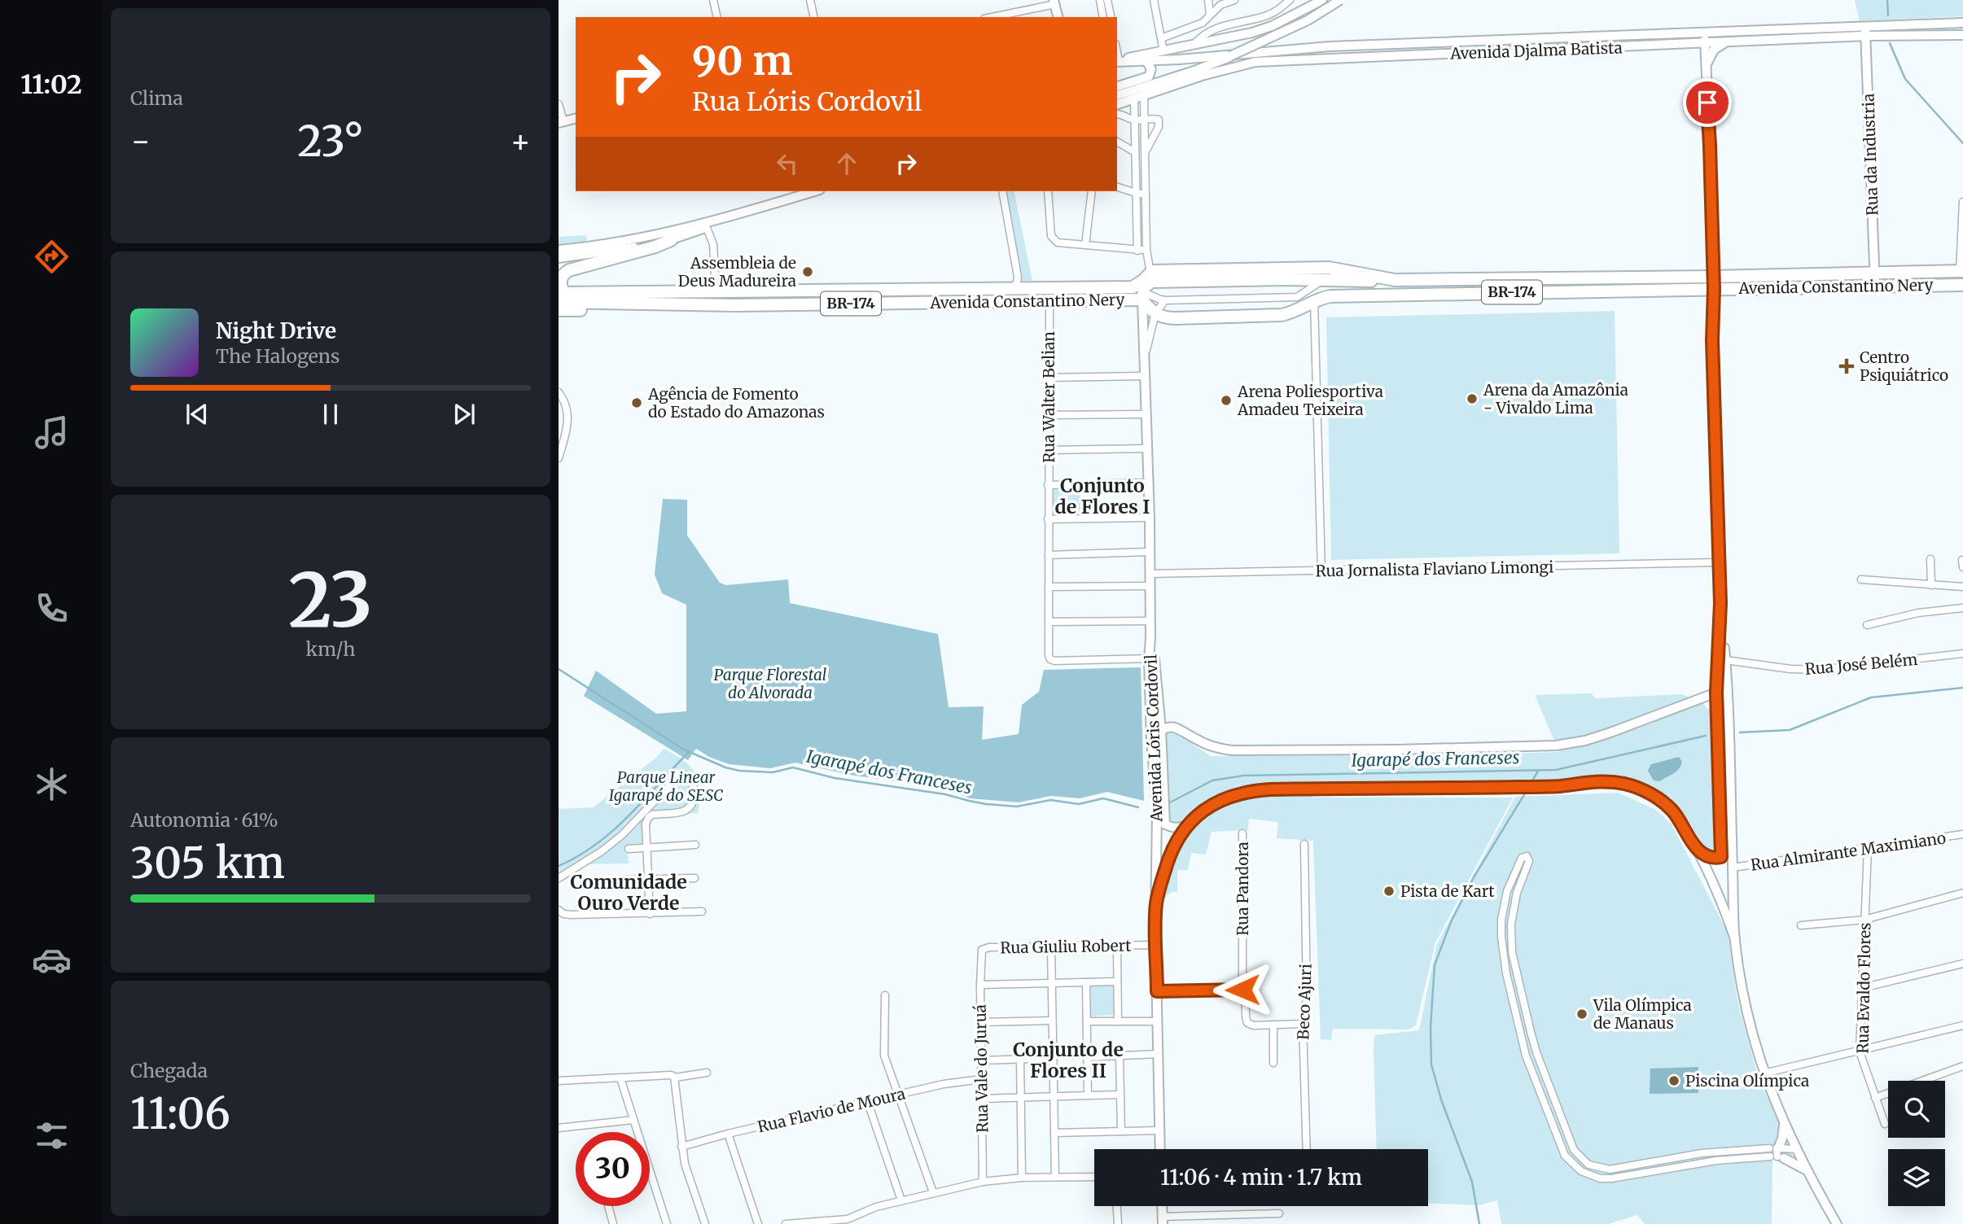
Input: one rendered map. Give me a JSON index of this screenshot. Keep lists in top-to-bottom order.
{
  "streets": {
    "highway": ["Avenida Constantino Nery", "BR-174"],
    "street": [
      "Avenida Djalma Batista",
      "Rua da Industria",
      "Rua Walter Belian",
      "Rua Jornalista Flaviano Limongi",
      "Rua José Belém",
      "Avenida Lóris Cordovil",
      "Rua Almirante Maximiano",
      "Rua Pandora",
      "Rua Giuliu Robert",
      "Rua Evaldo Flores",
      "Beco Ajuri",
      "Rua Vale do Juruá",
      "Rua Flavio de Moura"
    ]
  },
  "crossings": [
    ["Avenida Djalma Batista", "Rua da Industria"],
    ["Rua da Industria", "Avenida Constantino Nery"],
    ["Avenida Constantino Nery", "BR-174"],
    ["Avenida Constantino Nery", "Rua Walter Belian"],
    ["Avenida Constantino Nery", "Avenida Lóris Cordovil"],
    ["BR-174", "Avenida Lóris Cordovil"],
    ["Rua Walter Belian", "Avenida Lóris Cordovil"],
    ["Rua Jornalista Flaviano Limongi", "Avenida Lóris Cordovil"],
    ["Rua Almirante Maximiano", "Rua Evaldo Flores"],
    ["Rua Pandora", "Beco Ajuri"],
    ["Rua Giuliu Robert", "Rua Vale do Juruá"],
    ["Rua Vale do Juruá", "Rua Flavio de Moura"]
  ],
  "districts": ["Conjunto de Flores I", "Comunidade Ouro Verde", "Conjunto de Flores II"],
  "water": ["Igarapé dos Franceses"],
  "parks": ["Parque Florestal do Alvorada", "Parque Linear Igarapé do SESC"],
  "places": {
    "other": [
      "Assembleia de Deus Madureira",
      "Arena da Amazônia - Vivaldo Lima",
      "Arena Poliesportiva Amadeu Teixeira",
      "Agência de Fomento do Estado do Amazonas",
      "Pista de Kart",
      "Vila Olímpica de Manaus",
      "Piscina Olímpica"
    ],
    "health": ["Centro Psiquiátrico"]
  },
  "page": {
    "tabs": "11:02",
    "tile": [
      "Clima",
      ["23", "km/h"],
      ["Autonomia · 61%", "305 km"],
      ["Chegada", "11:06"]
    ],
    "turn": ["90 m", "Rua Lóris Cordovil"],
    "heat": ["−", "23°", "+"],
    "song": ["Night Drive", "The Halogens"],
    "limit": "30",
    "trip": "11:06 · 4 min · 1.7 km"
  }
}
